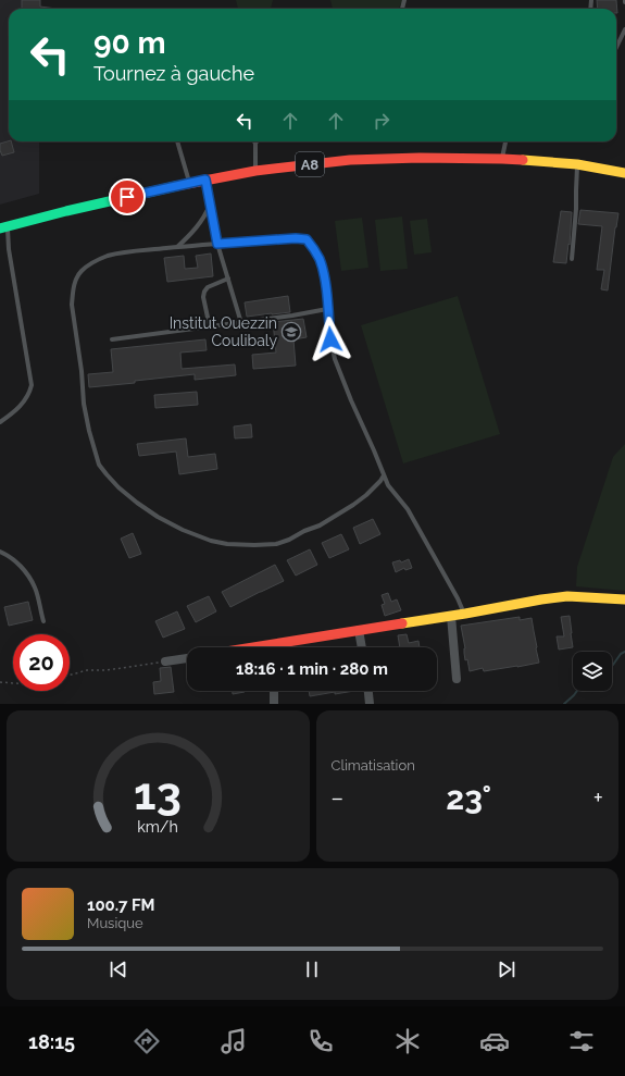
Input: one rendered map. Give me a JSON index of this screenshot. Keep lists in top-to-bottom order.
{
  "streets": {
    "main road": ["A8"]
  },
  "places": {
    "school or university": ["Institut Ouezzin Coulibaly"]
  },
  "page": {
    "turn": ["90 m", "Tournez à gauche"],
    "limit": "20",
    "trip": "18:16 · 1 min · 280 m",
    "tile": "Climatisation",
    "heat": ["−", "23°", "+"],
    "song": ["100.7 FM", "Musique"],
    "tabs": "18:15",
    "gauge": ["13", "km/h"]
  }
}
